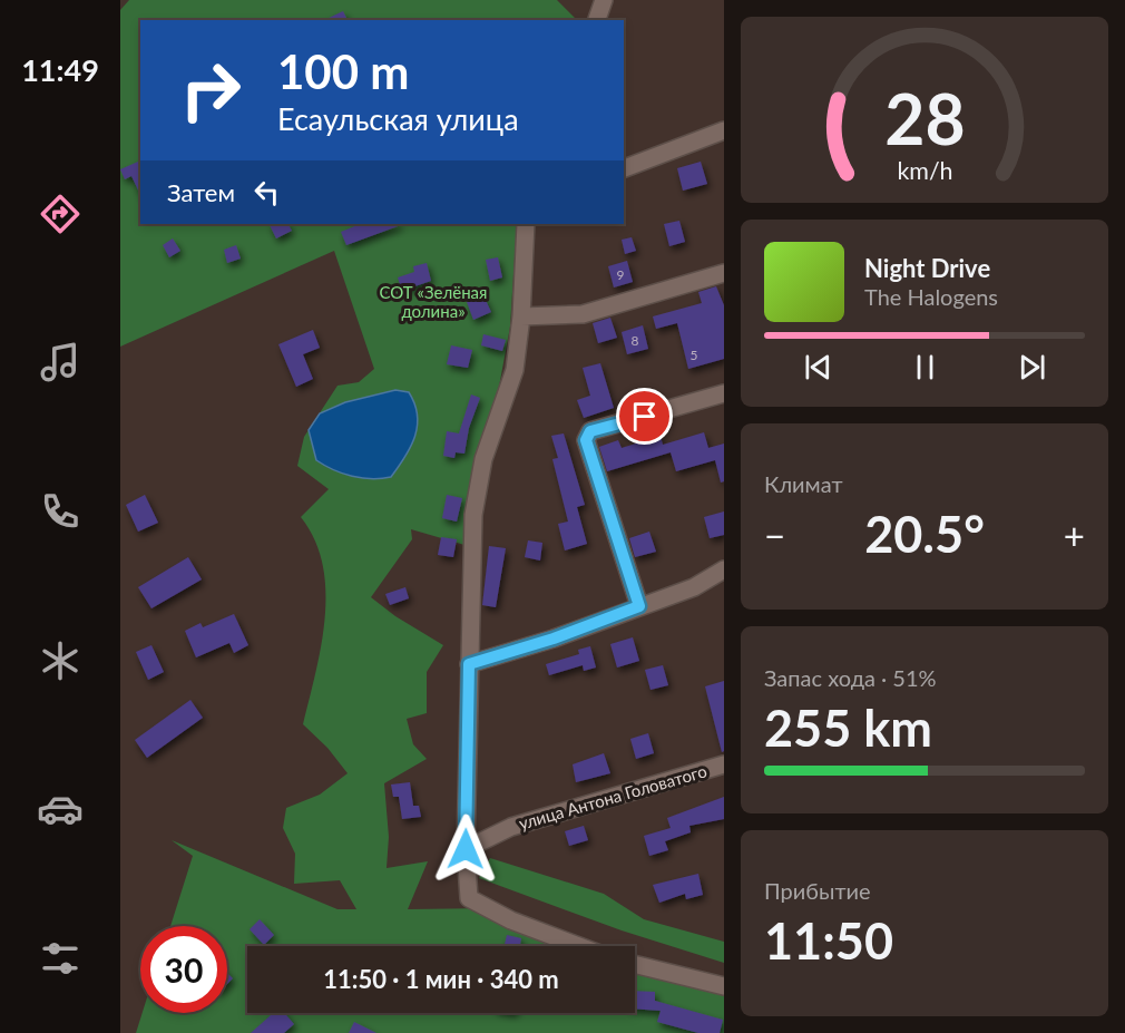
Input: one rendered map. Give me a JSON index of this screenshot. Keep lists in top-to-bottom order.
{
  "streets": {
    "street": ["улица Антона Головатого"]
  },
  "parks": ["СОТ «Зелёная долина»"],
  "house_numbers": ["9", "8", "5"],
  "page": {
    "tabs": "11:49",
    "turn": ["100 m", "Есаульская улица"],
    "then": "Затем",
    "song": ["Night Drive", "The Halogens"],
    "tile": [
      "Климат",
      ["Запас хода · 51%", "255 km"],
      ["Прибытие", "11:50"]
    ],
    "heat": ["−", "20.5°", "+"],
    "limit": "30",
    "trip": "11:50 · 1 мин · 340 m",
    "gauge": ["28", "km/h"]
  }
}
